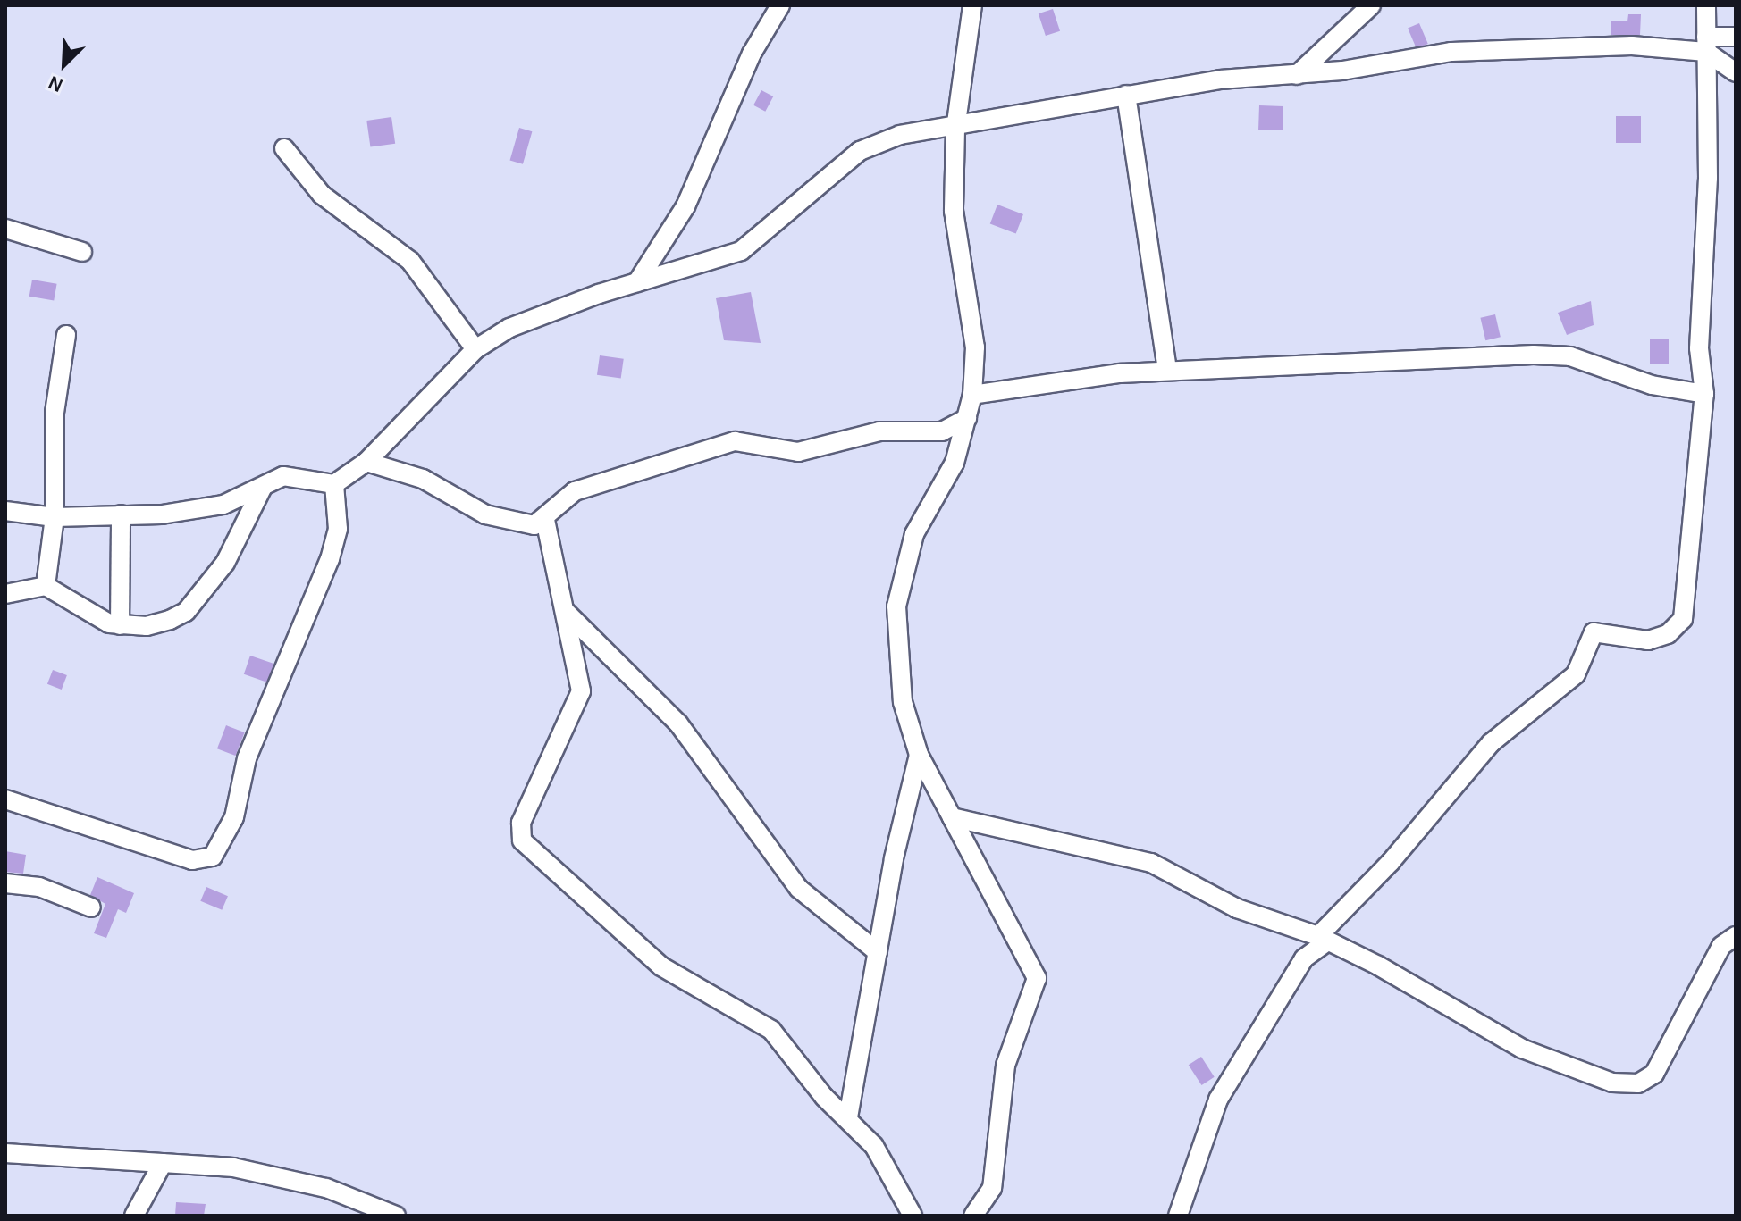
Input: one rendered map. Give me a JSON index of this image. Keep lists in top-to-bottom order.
{
  "north": "bottom left"
}
